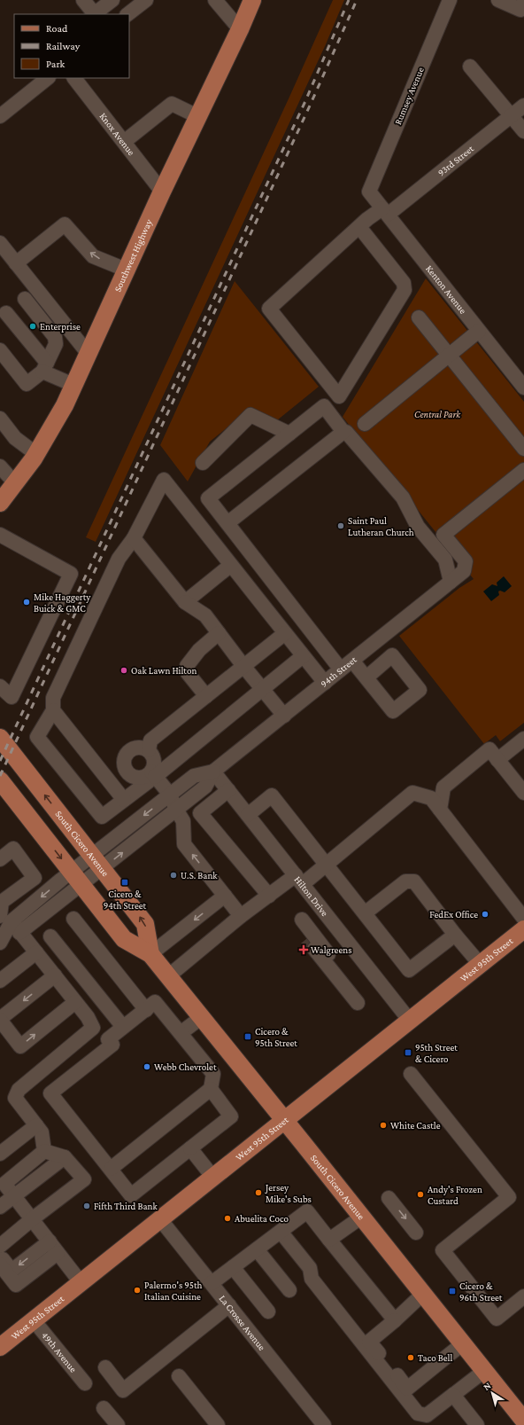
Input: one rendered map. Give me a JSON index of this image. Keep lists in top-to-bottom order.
{
  "streets": {
    "main road": ["Southwest Highway", "South Cicero Avenue", "West 95th Street"],
    "street": [
      "Rumsey Avenue",
      "Knox Avenue",
      "93rd Street",
      "Kenton Avenue",
      "94th Street",
      "Hilton Drive",
      "La Crosse Avenue",
      "49th Avenue"
    ]
  },
  "crossings": [
    ["Rumsey Avenue", "Kenton Avenue"],
    ["Knox Avenue", "Southwest Highway"],
    ["93rd Street", "Kenton Avenue"],
    ["94th Street", "South Cicero Avenue"],
    ["94th Street", "Hilton Drive"],
    ["South Cicero Avenue", "West 95th Street"],
    ["Hilton Drive", "West 95th Street"],
    ["West 95th Street", "La Crosse Avenue"],
    ["West 95th Street", "49th Avenue"]
  ],
  "parks": ["Central Park"],
  "places": {
    "other": [
      "Enterprise",
      "Saint Paul Lutheran Church",
      "Mike Haggerty Buick & GMC",
      "Oak Lawn Hilton",
      "U.S. Bank",
      "FedEx Office",
      "Webb Chevrolet",
      "White Castle",
      "Jersey Mike's Subs",
      "Andy's Frozen Custard",
      "Fifth Third Bank",
      "Abuelita Coco",
      "Palermo's 95th Italian Cuisine",
      "Taco Bell"
    ],
    "transit": [
      "Cicero & 94th Street",
      "Cicero & 95th Street",
      "95th Street & Cicero",
      "Cicero & 96th Street"
    ],
    "health": ["Walgreens"]
  },
  "legend": ["Road", "Railway", "Park"],
  "north": "top left"
}
